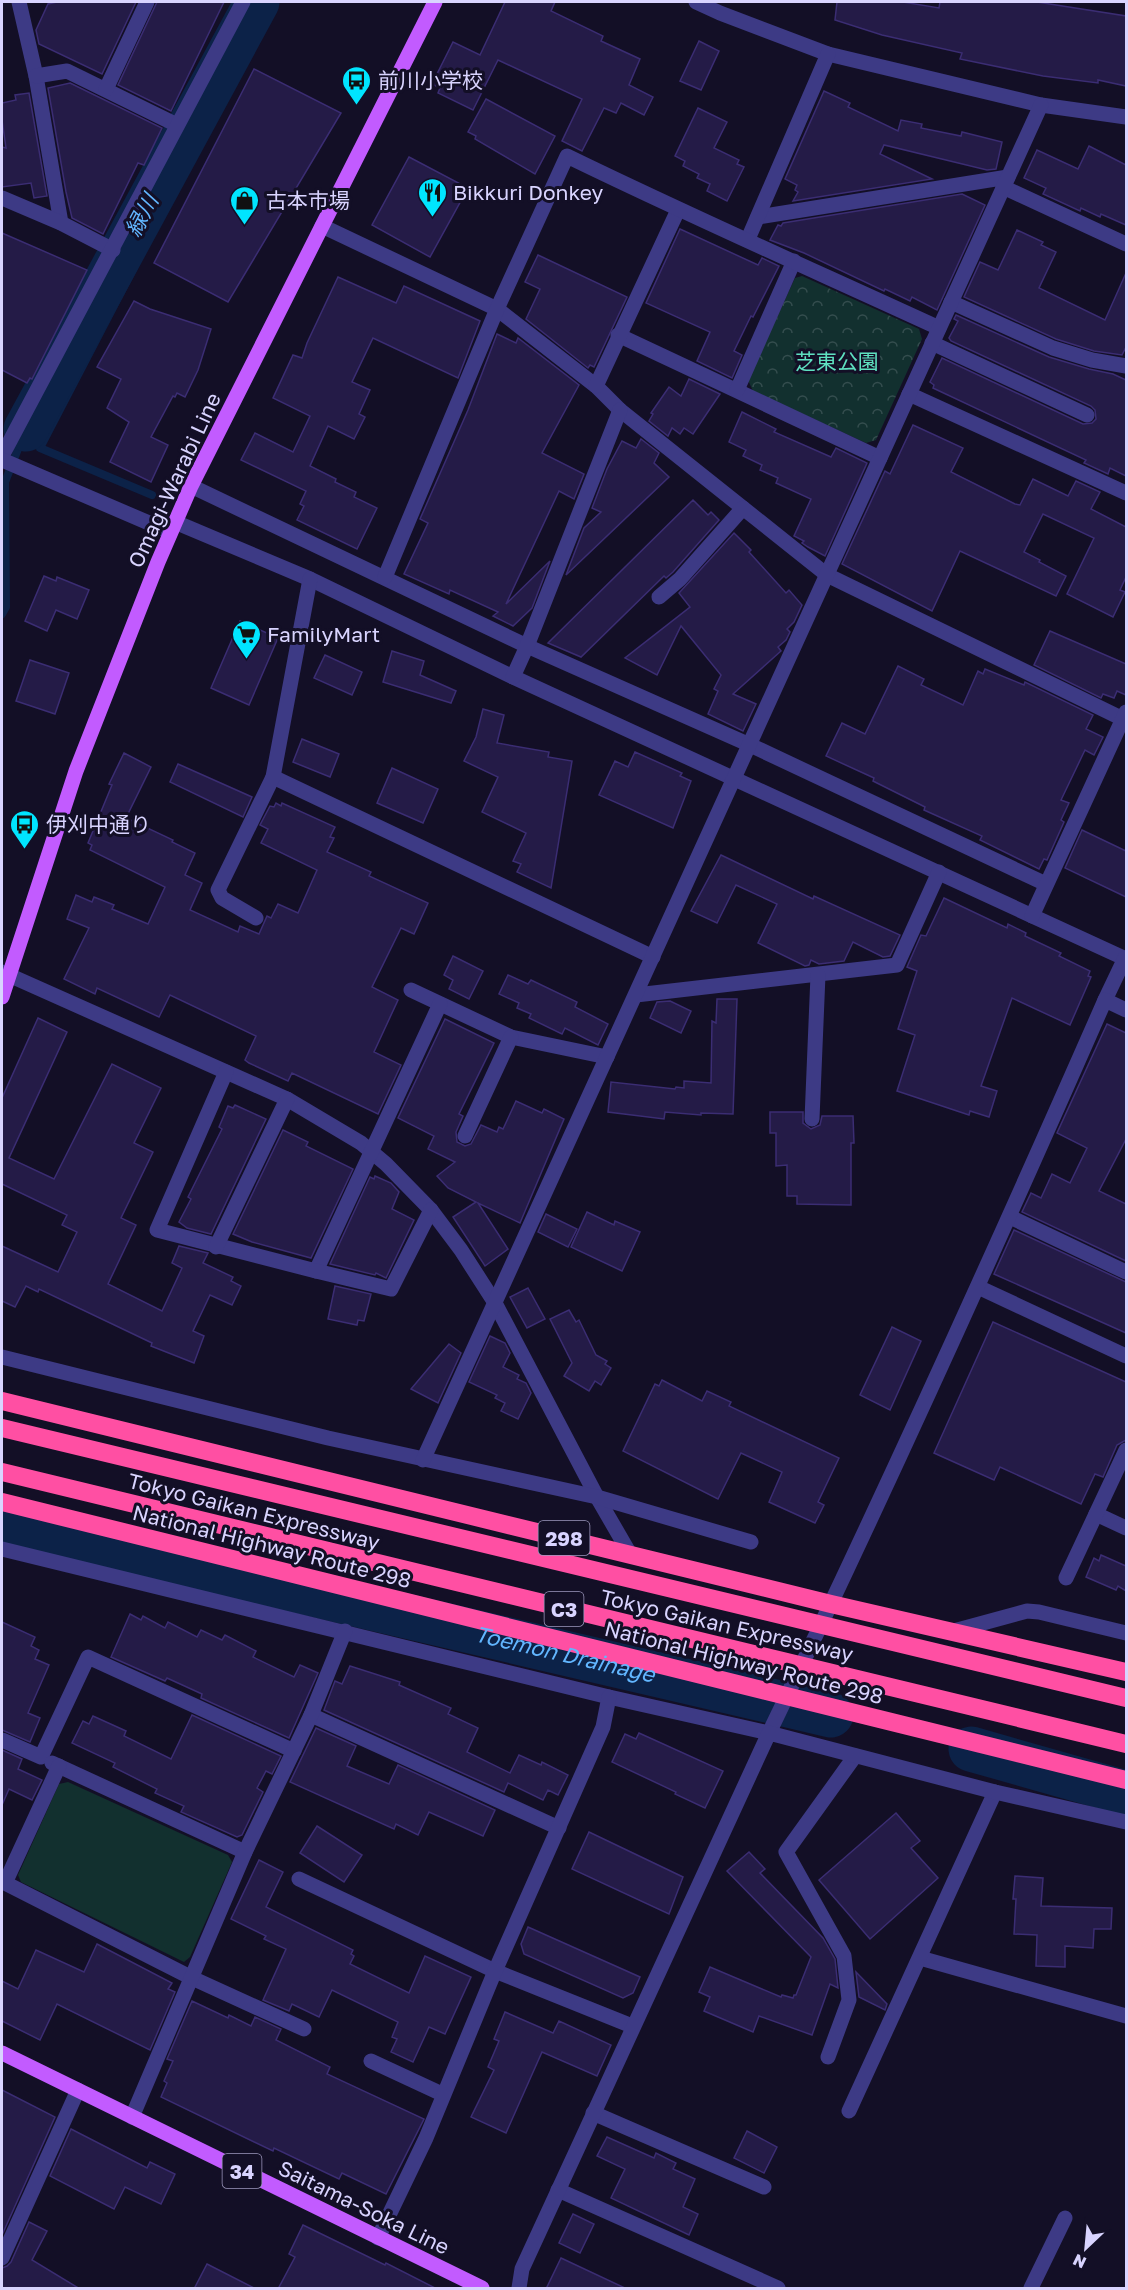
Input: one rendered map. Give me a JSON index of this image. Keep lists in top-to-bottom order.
{
  "streets": {
    "highway": [
      "Tokyo Gaikan Expressway",
      "298",
      "National Highway Route 298",
      "C3"
    ],
    "main road": ["Omagi-Warabi Line", "34", "Saitama-Soka Line"]
  },
  "water": ["緑川", "Toemon Drainage"],
  "parks": ["芝東公園"],
  "places": {
    "bus stop": ["前川小学校", "伊刈中通り"],
    "restaurant": ["Bikkuri Donkey"],
    "shop": ["古本市場"],
    "supermarket": ["FamilyMart"]
  },
  "north": "bottom left"
}
